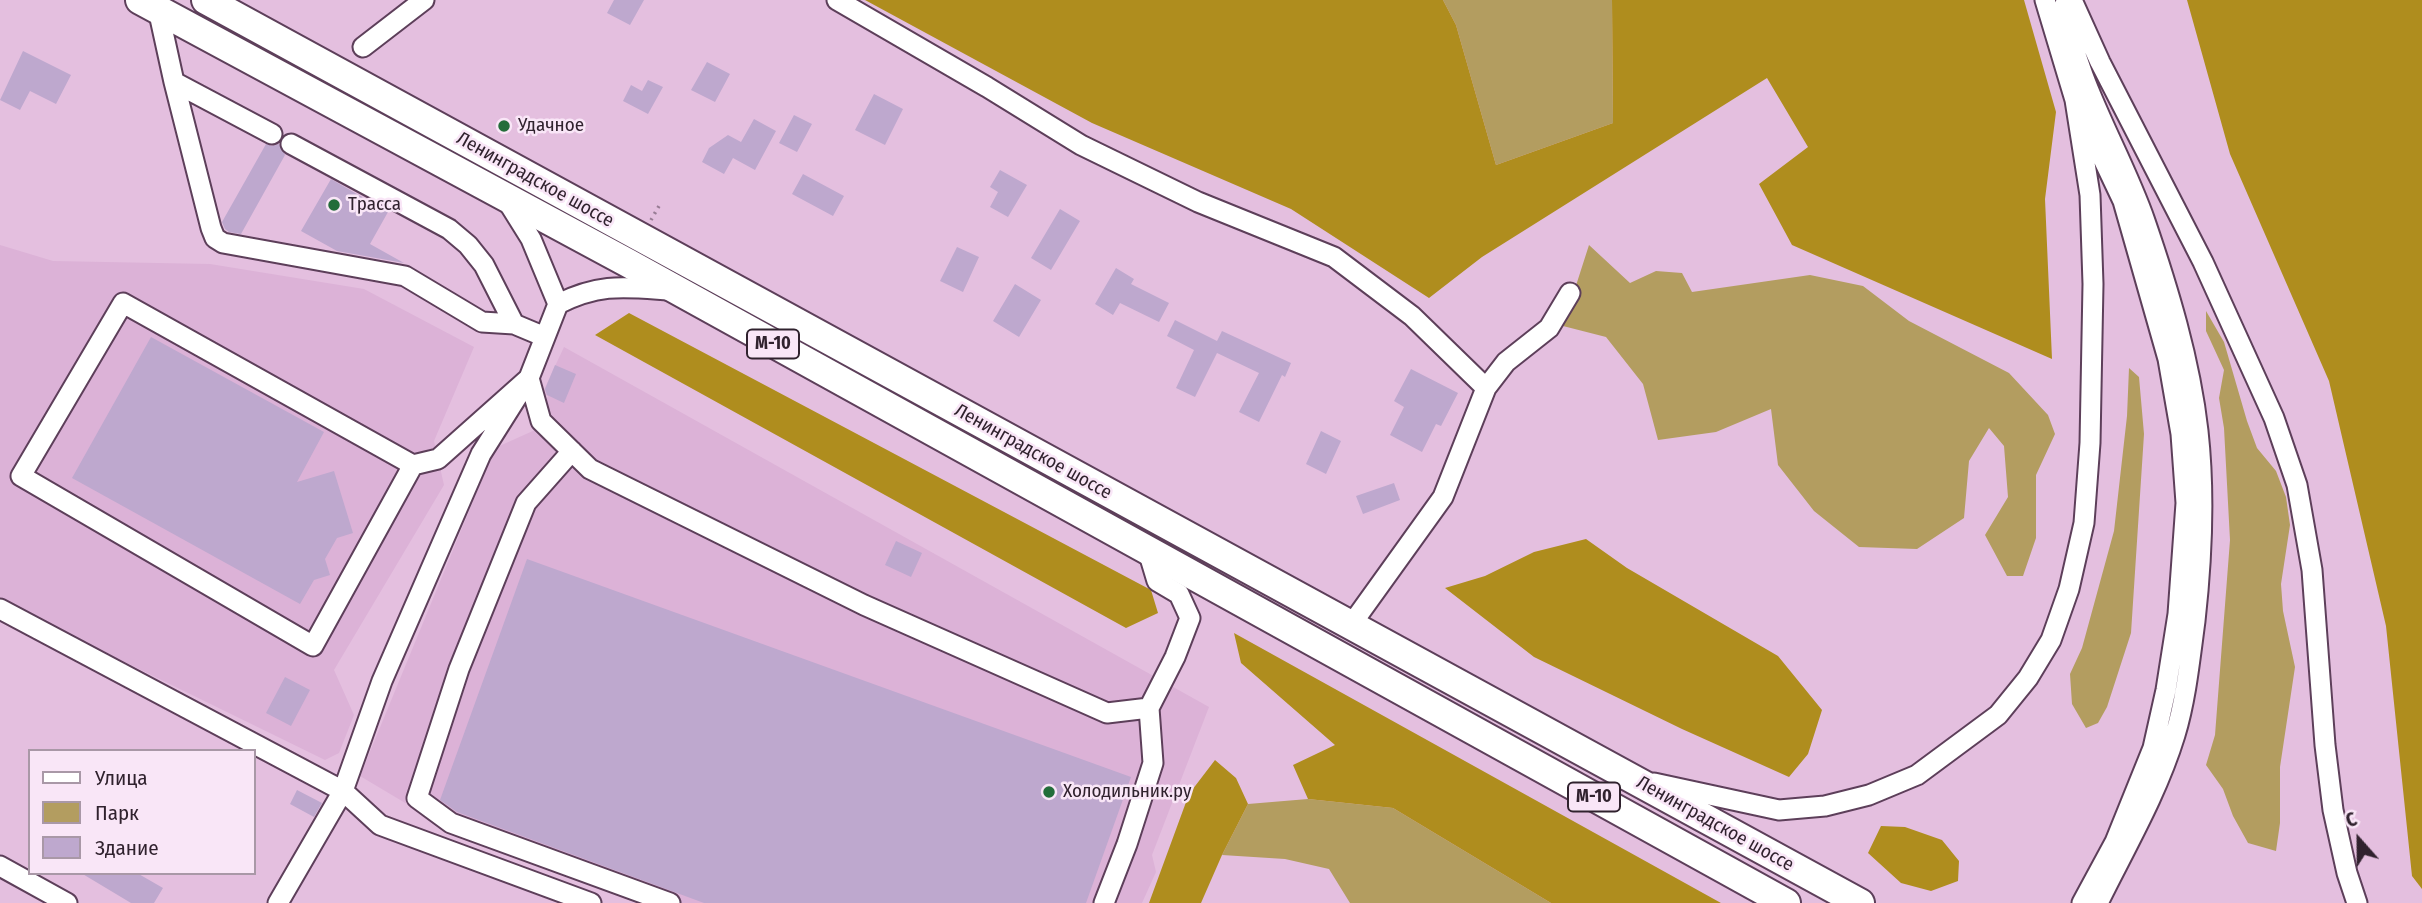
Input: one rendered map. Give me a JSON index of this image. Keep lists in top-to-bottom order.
{
  "streets": {
    "highway": ["Ленинградское шоссе", "М-10"]
  },
  "places": ["Удачное", "Трасса", "Холодильник.ру"],
  "legend": ["Улица", "Парк", "Здание"],
  "north": "top"
}
